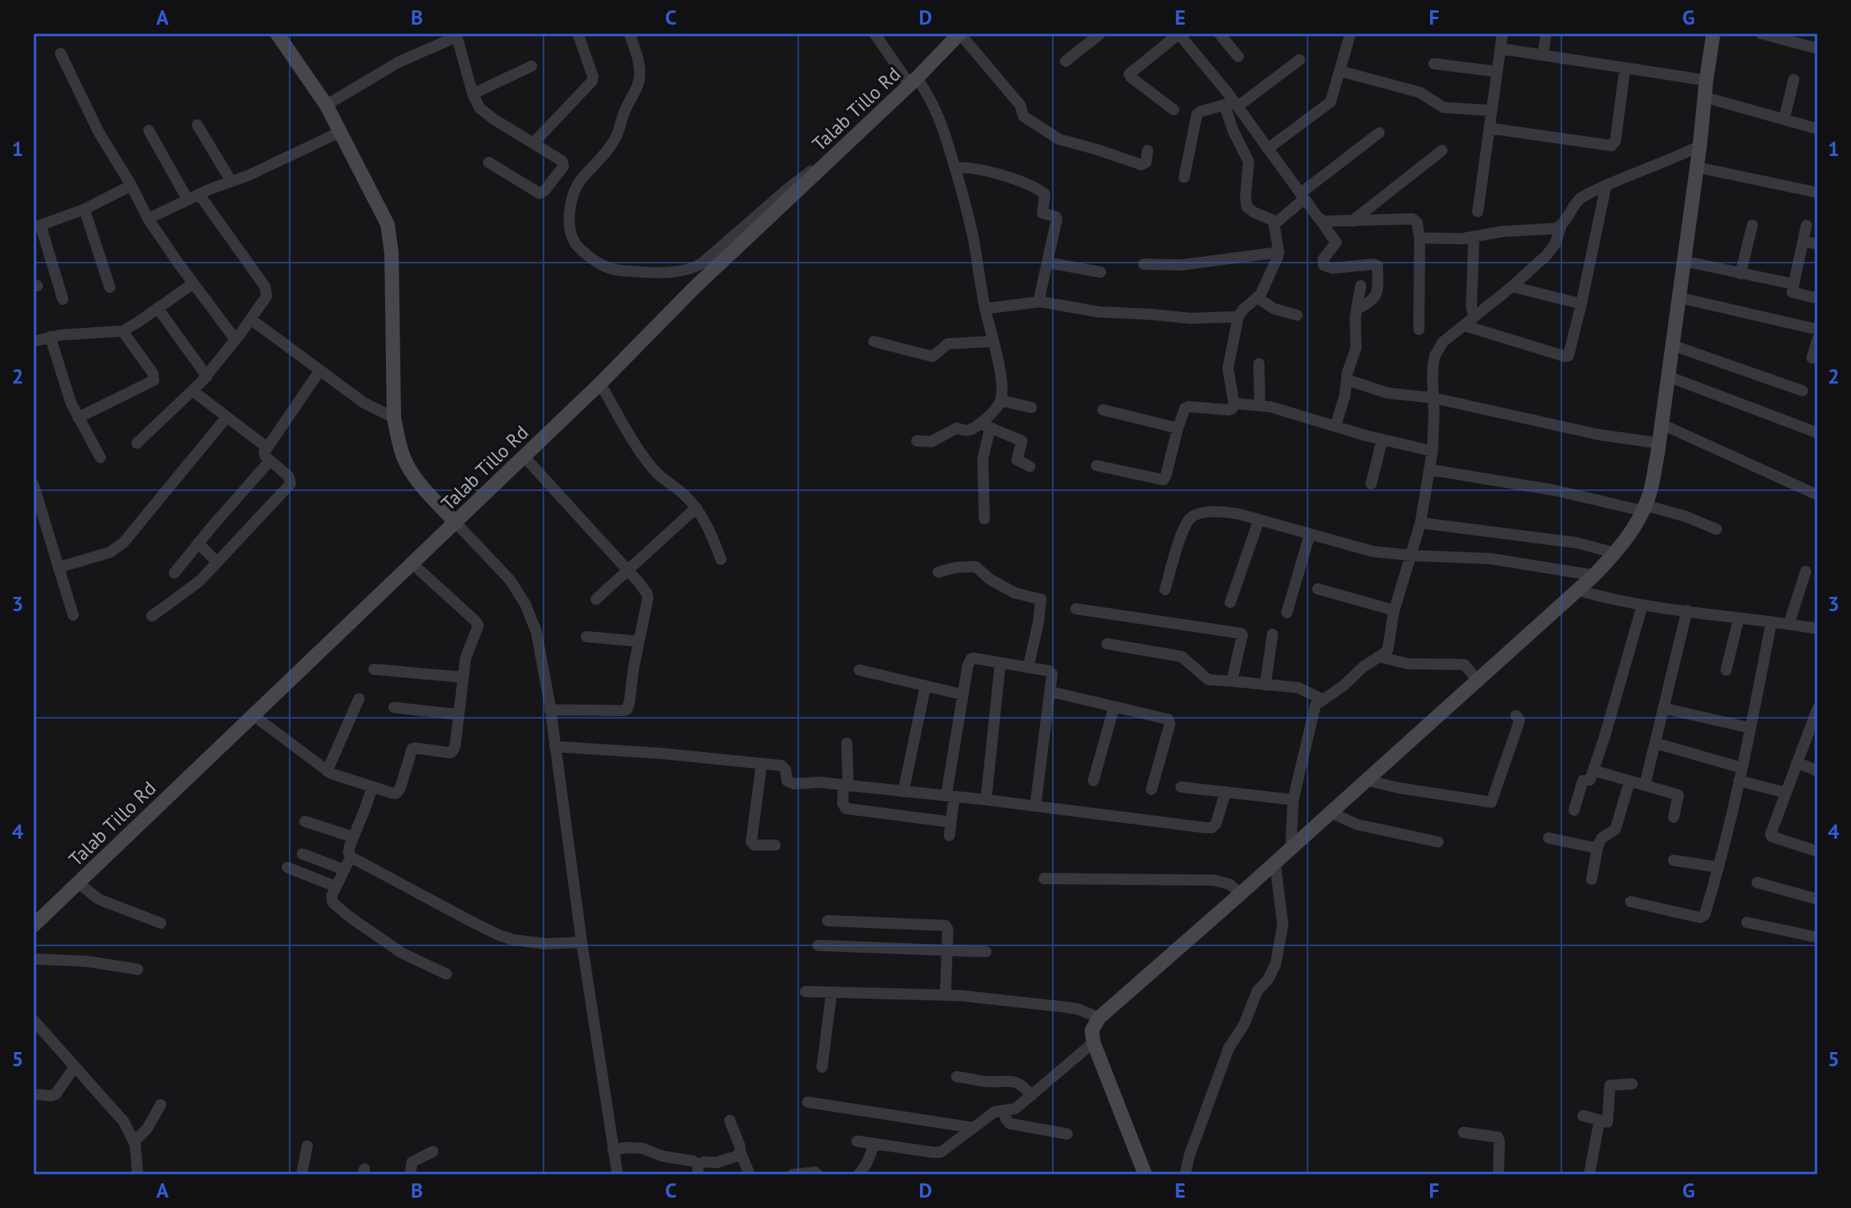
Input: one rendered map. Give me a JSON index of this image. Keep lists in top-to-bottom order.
{
  "streets": {
    "street": ["Talab Tillo Rd"]
  },
  "grid": {
    "columns": [
      "A",
      "B",
      "C",
      "D",
      "E",
      "F",
      "G"
    ],
    "rows": [
      "1",
      "2",
      "3",
      "4",
      "5"
    ]
  }
}
